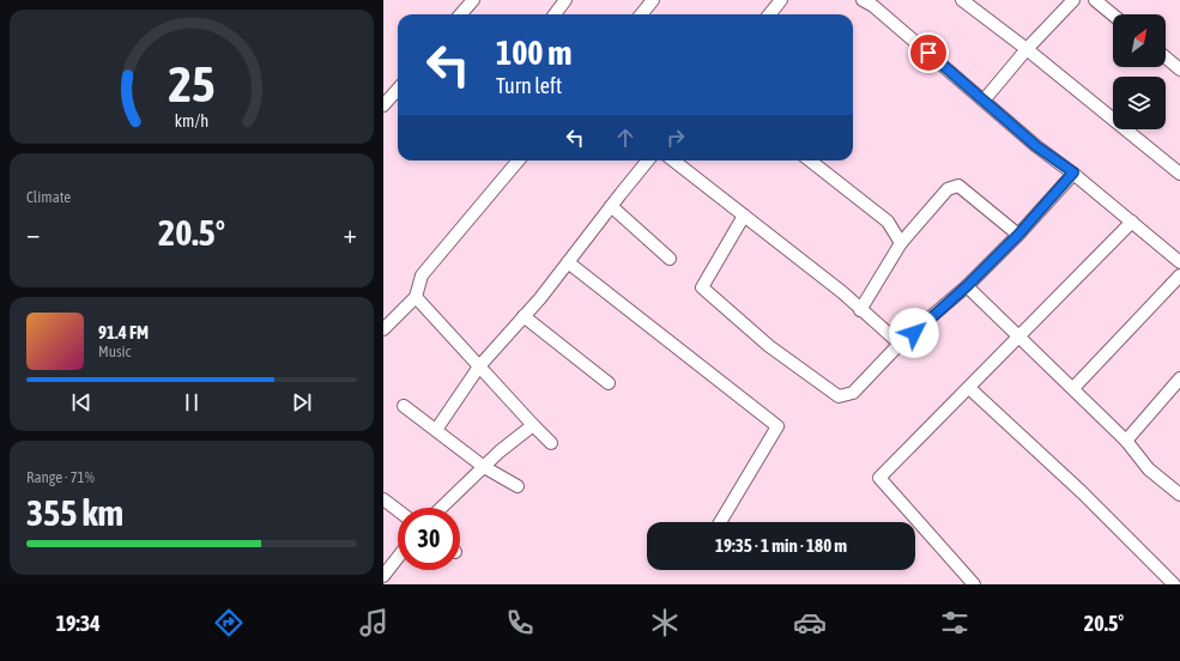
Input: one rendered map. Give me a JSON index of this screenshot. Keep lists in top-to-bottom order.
{
  "north": "top right",
  "page": {
    "turn": ["100 m", "Turn left"],
    "tile": [
      "Climate",
      ["Range · 71%", "355 km"]
    ],
    "heat": ["−", "20.5°", "+"],
    "song": ["91.4 FM", "Music"],
    "limit": "30",
    "trip": "19:35 · 1 min · 180 m",
    "tabs": ["19:34", "20.5°"],
    "gauge": ["25", "km/h"]
  }
}
